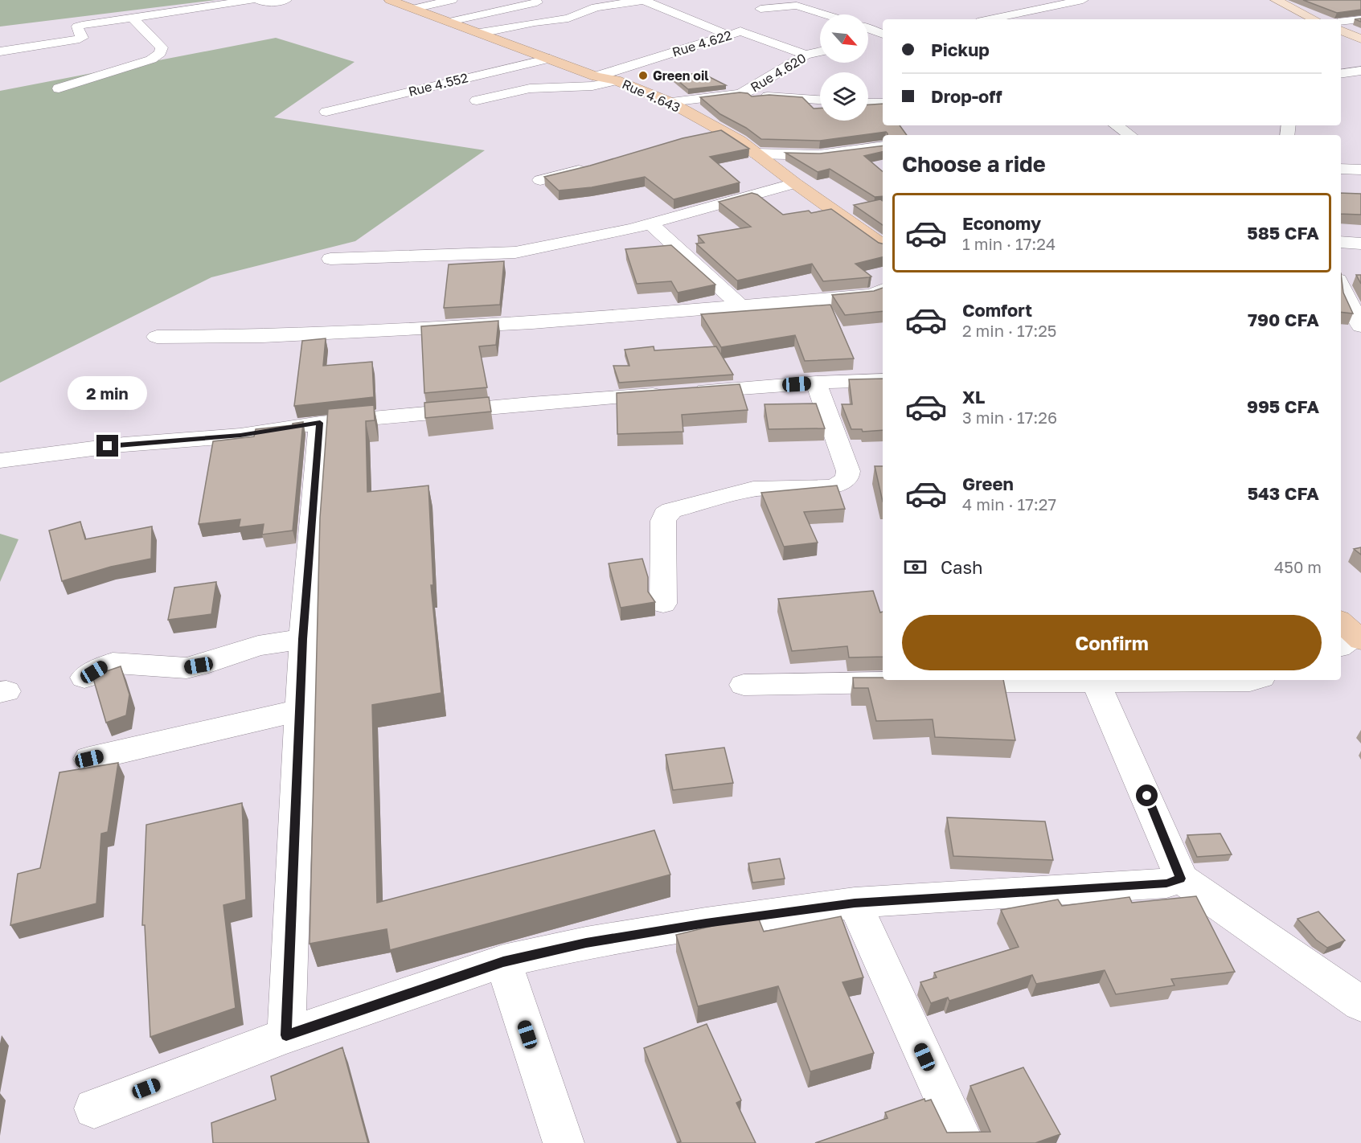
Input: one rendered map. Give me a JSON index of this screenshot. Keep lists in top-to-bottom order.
{
  "streets": {
    "highway": ["Rue 4.643"],
    "street": ["Rue 4.622", "Rue 4.620", "Rue 4.552"]
  },
  "crossings": [
    ["Rue 4.622", "Rue 4.620"],
    ["Rue 4.622", "Rue 4.643"],
    ["Rue 4.620", "Rue 4.643"],
    ["Rue 4.552", "Rue 4.643"]
  ],
  "places": ["Green oil"],
  "north": "bottom right",
  "page": {
    "banner": ["Pickup", "Drop-off"],
    "heading": "Choose a ride",
    "list": [
      {
        "name": "Economy",
        "note": "1 min · 17:24",
        "value": "585 CFA"
      },
      {
        "name": "Comfort",
        "note": "2 min · 17:25",
        "value": "790 CFA"
      },
      {
        "name": "XL",
        "note": "3 min · 17:26",
        "value": "995 CFA"
      },
      {
        "name": "Green",
        "note": "4 min · 17:27",
        "value": "543 CFA"
      }
    ],
    "bubble": "2 min",
    "pay": ["Cash", "450 m"],
    "buttons": "Confirm"
  }
}
